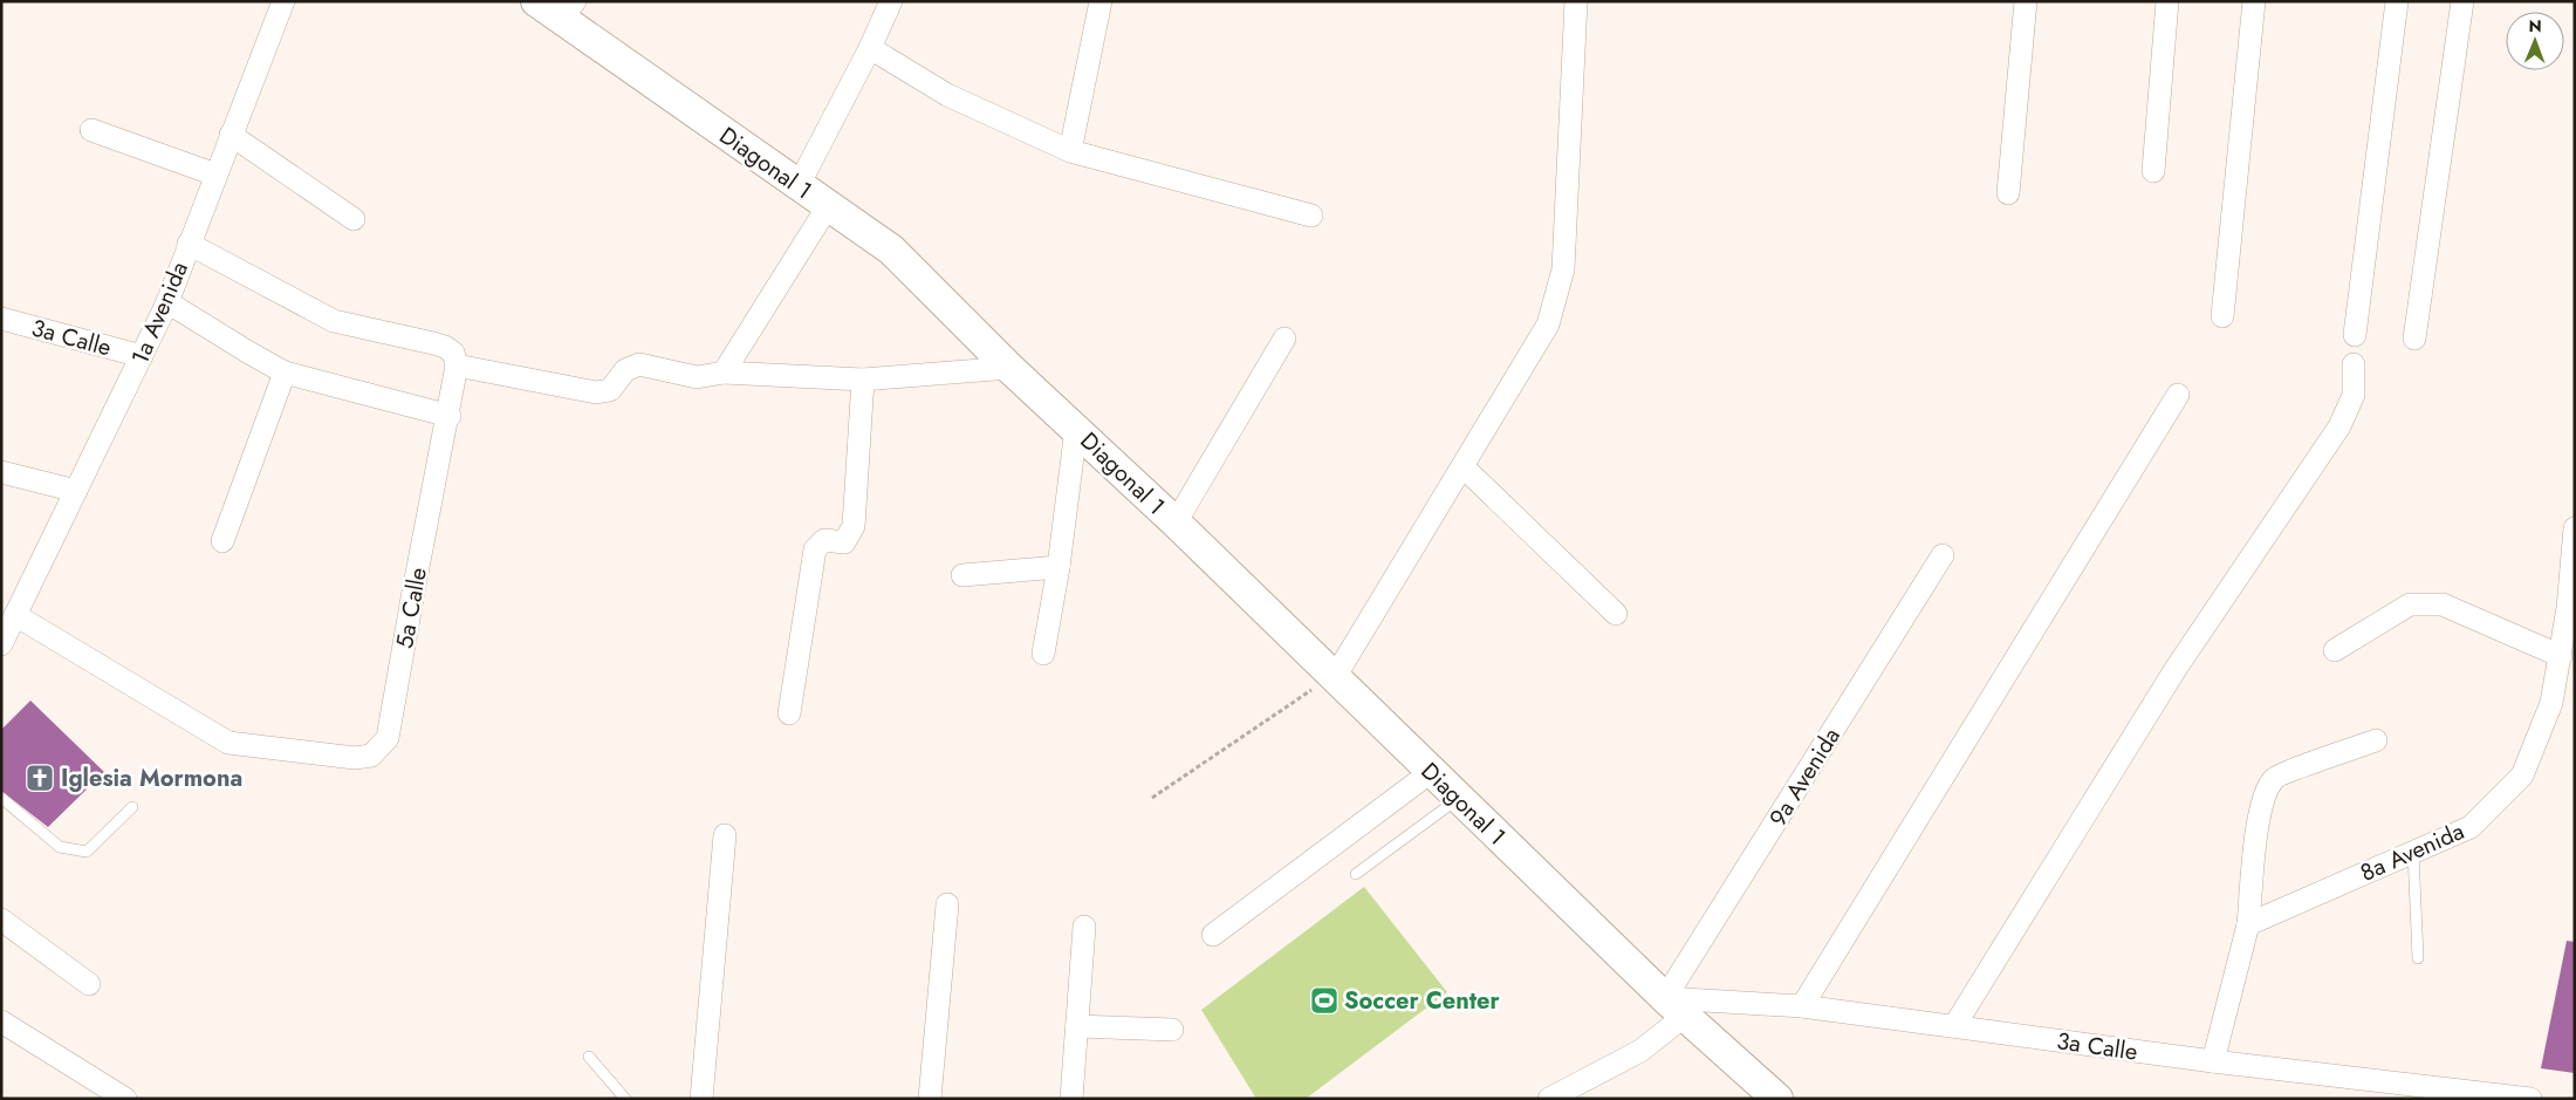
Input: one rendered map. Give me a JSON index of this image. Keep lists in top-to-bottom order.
{
  "streets": {
    "street": [
      "Diagonal 1",
      "1a Avenida",
      "3a Calle",
      "5a Calle",
      "9a Avenida",
      "8a Avenida"
    ]
  },
  "crossings": [
    ["Diagonal 1", "3a Calle"],
    ["Diagonal 1", "9a Avenida"],
    ["1a Avenida", "3a Calle"],
    ["1a Avenida", "5a Calle"],
    ["3a Calle", "9a Avenida"]
  ],
  "places": {
    "church": ["Iglesia Mormona"],
    "sports": ["Soccer Center"]
  },
  "north": "top"
}
